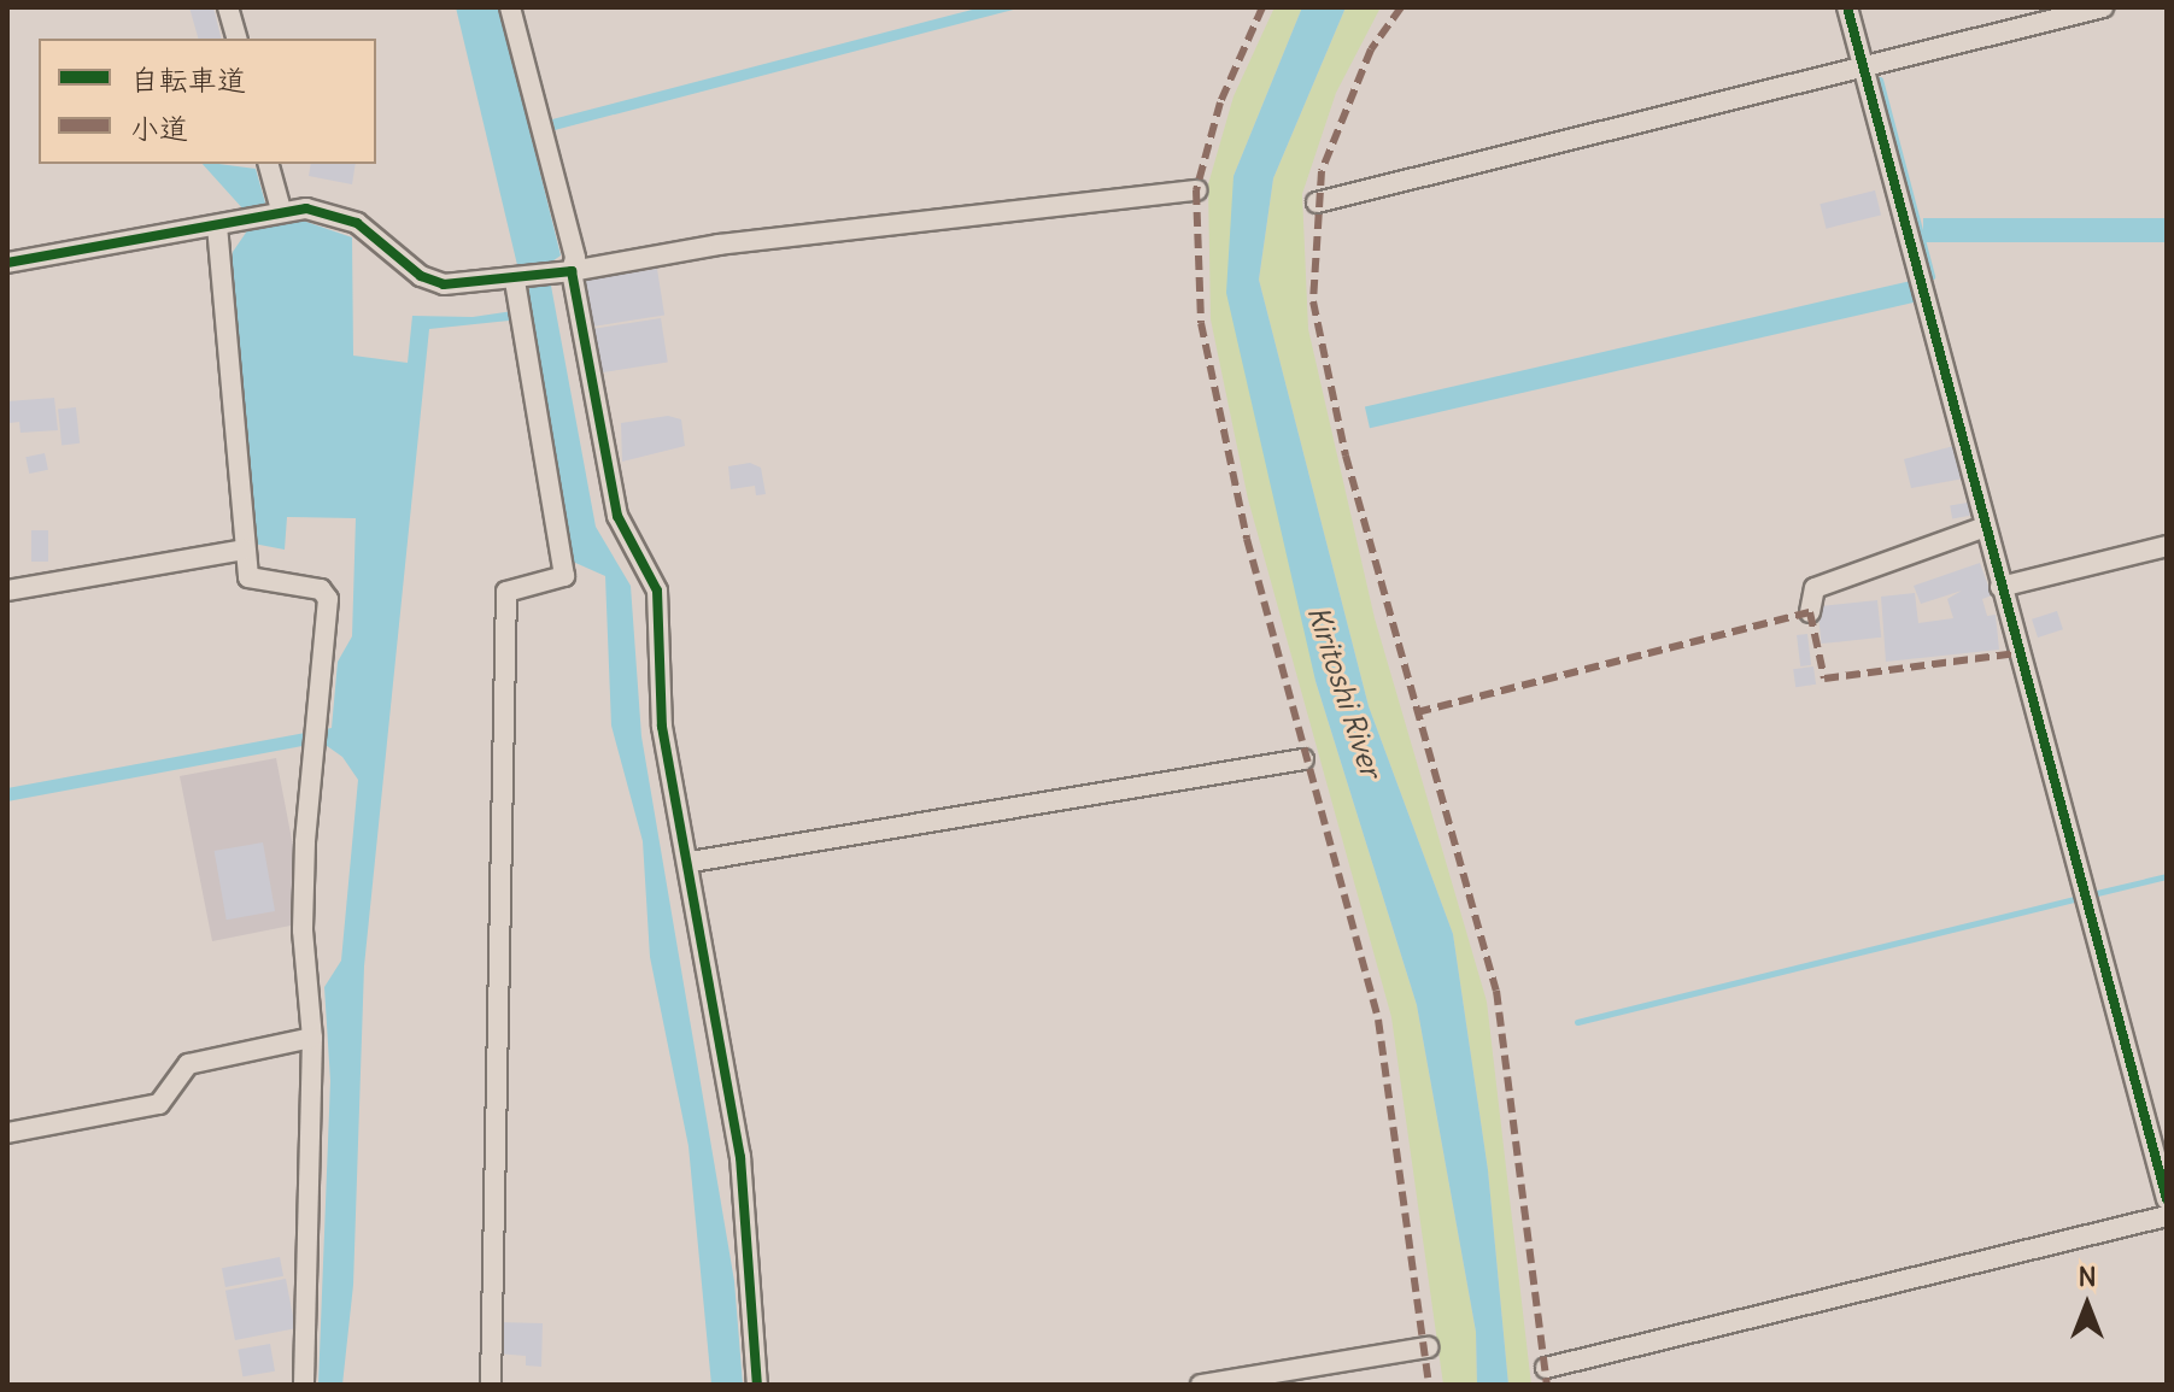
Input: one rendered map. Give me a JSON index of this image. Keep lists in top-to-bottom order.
{
  "water": ["Kiritoshi River"],
  "legend": ["自転車道", "小道"],
  "north": "top"
}
